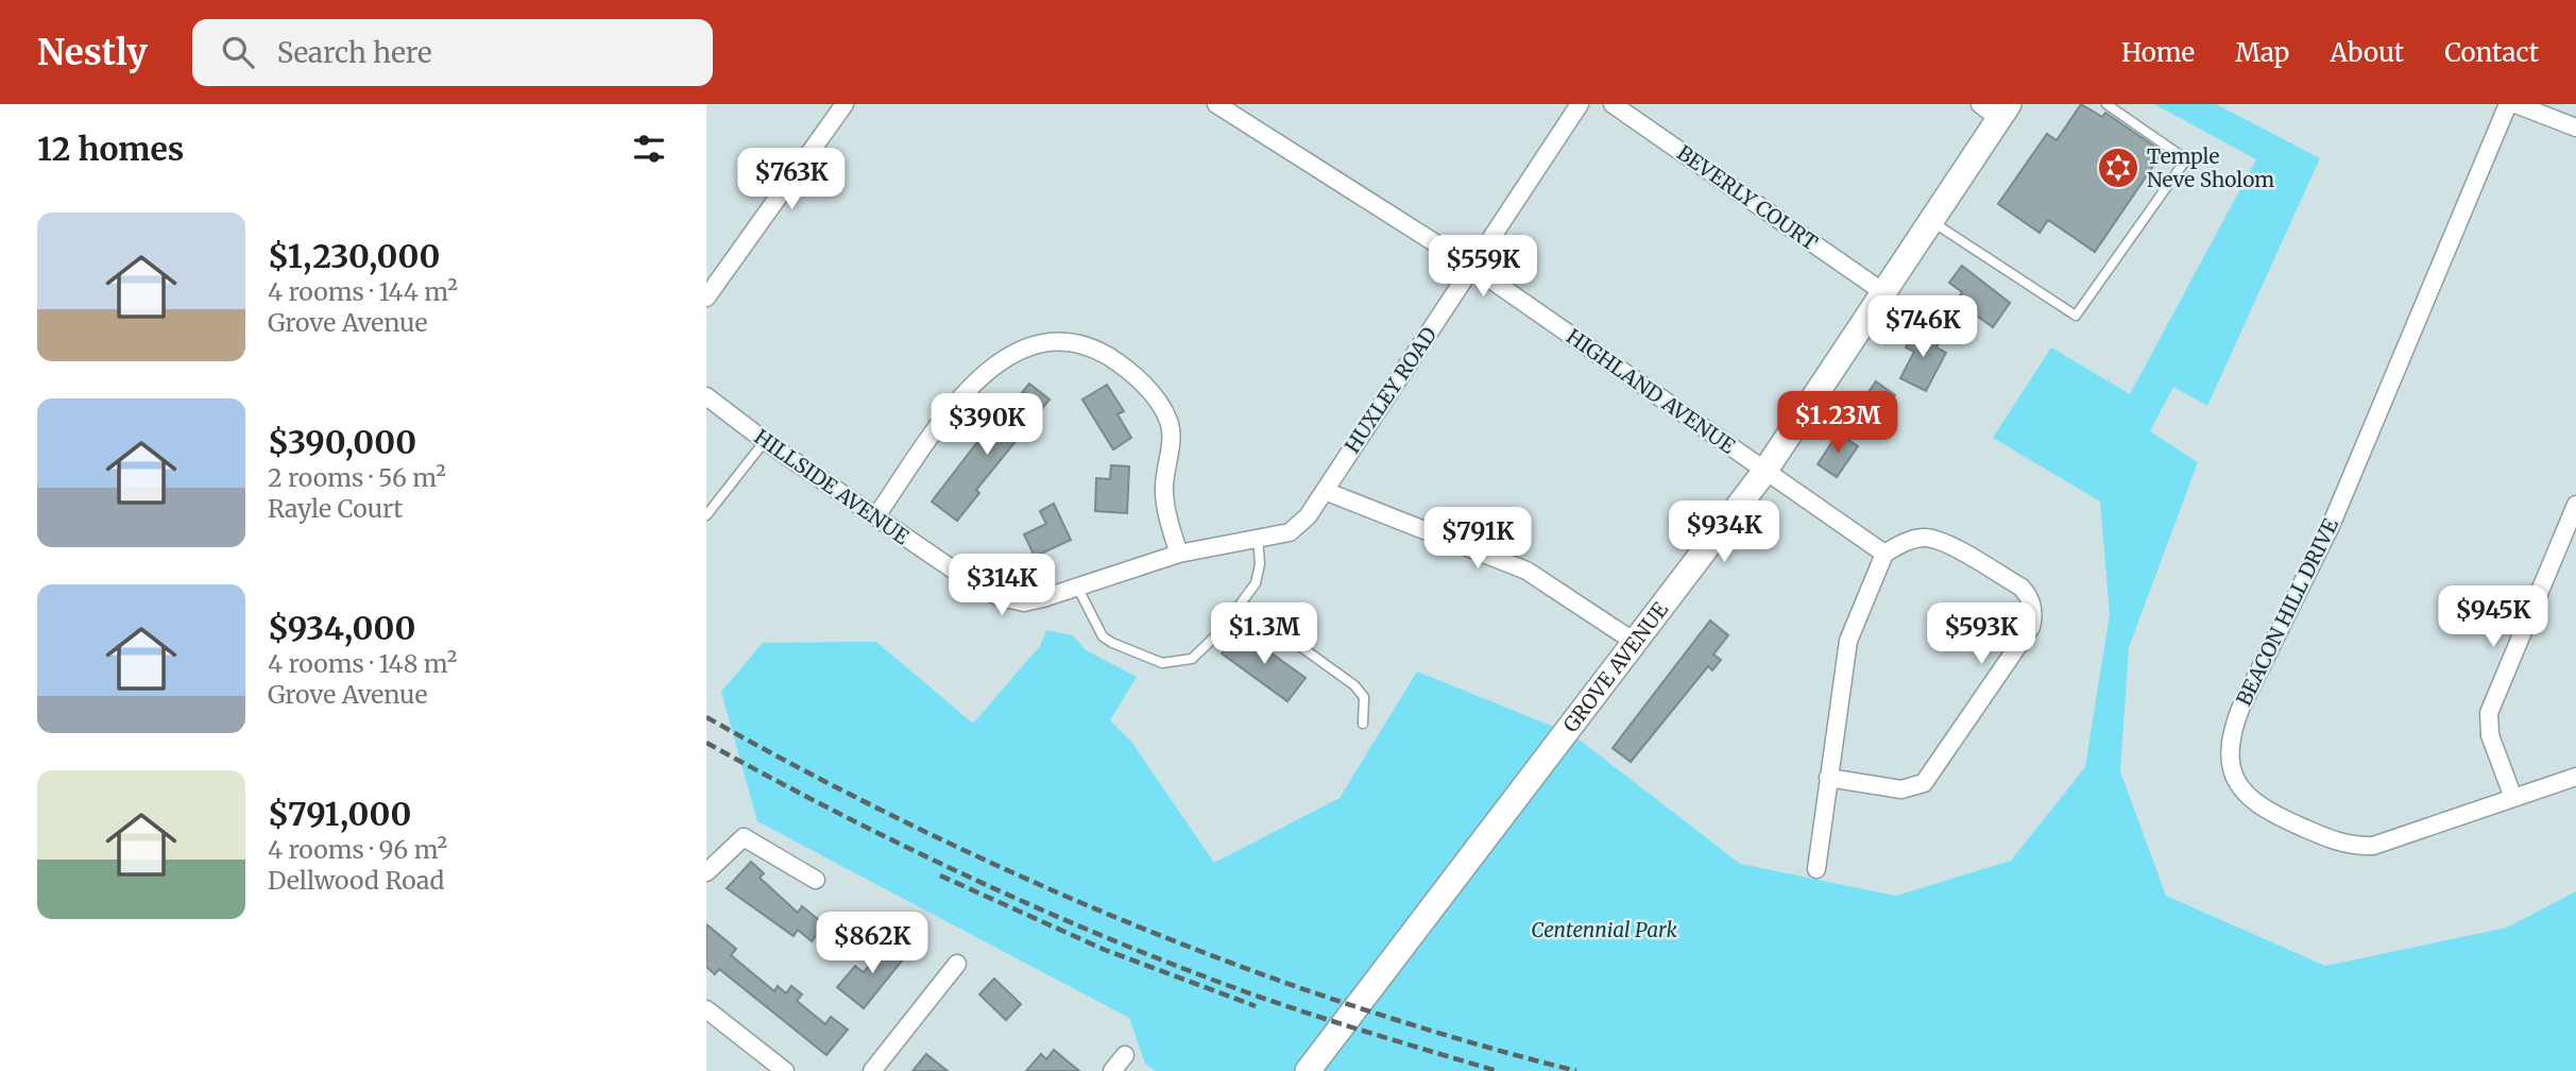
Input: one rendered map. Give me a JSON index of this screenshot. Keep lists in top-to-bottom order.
{
  "streets": {
    "street": [
      "BEVERLY COURT",
      "HUXLEY ROAD",
      "HIGHLAND AVENUE",
      "HILLSIDE AVENUE",
      "BEACON HILL DRIVE",
      "GROVE AVENUE"
    ]
  },
  "crossings": [
    ["BEVERLY COURT", "GROVE AVENUE"],
    ["HUXLEY ROAD", "HIGHLAND AVENUE"],
    ["HUXLEY ROAD", "HILLSIDE AVENUE"],
    ["HIGHLAND AVENUE", "GROVE AVENUE"]
  ],
  "parks": ["Centennial Park"],
  "places": {
    "synagogue": ["Temple Neve Sholom"]
  },
  "page": {
    "header": "Nestly",
    "search": "Search here",
    "nav": [
      "Home",
      "Map",
      "About",
      "Contact"
    ],
    "heading": "12 homes",
    "price": [
      "$763K",
      "$559K",
      "$746K",
      "$1.23M",
      "$390K",
      "$934K",
      "$791K",
      "$314K",
      "$945K",
      "$1.3M",
      "$593K",
      "$862K"
    ],
    "list": [
      {
        "name": "$1,230,000",
        "note": "4 rooms · 144 m² · Grove Avenue"
      },
      {
        "name": "$390,000",
        "note": "2 rooms · 56 m² · Rayle Court"
      },
      {
        "name": "$934,000",
        "note": "4 rooms · 148 m² · Grove Avenue"
      },
      {
        "name": "$791,000",
        "note": "4 rooms · 96 m² · Dellwood Road"
      }
    ]
  }
}
